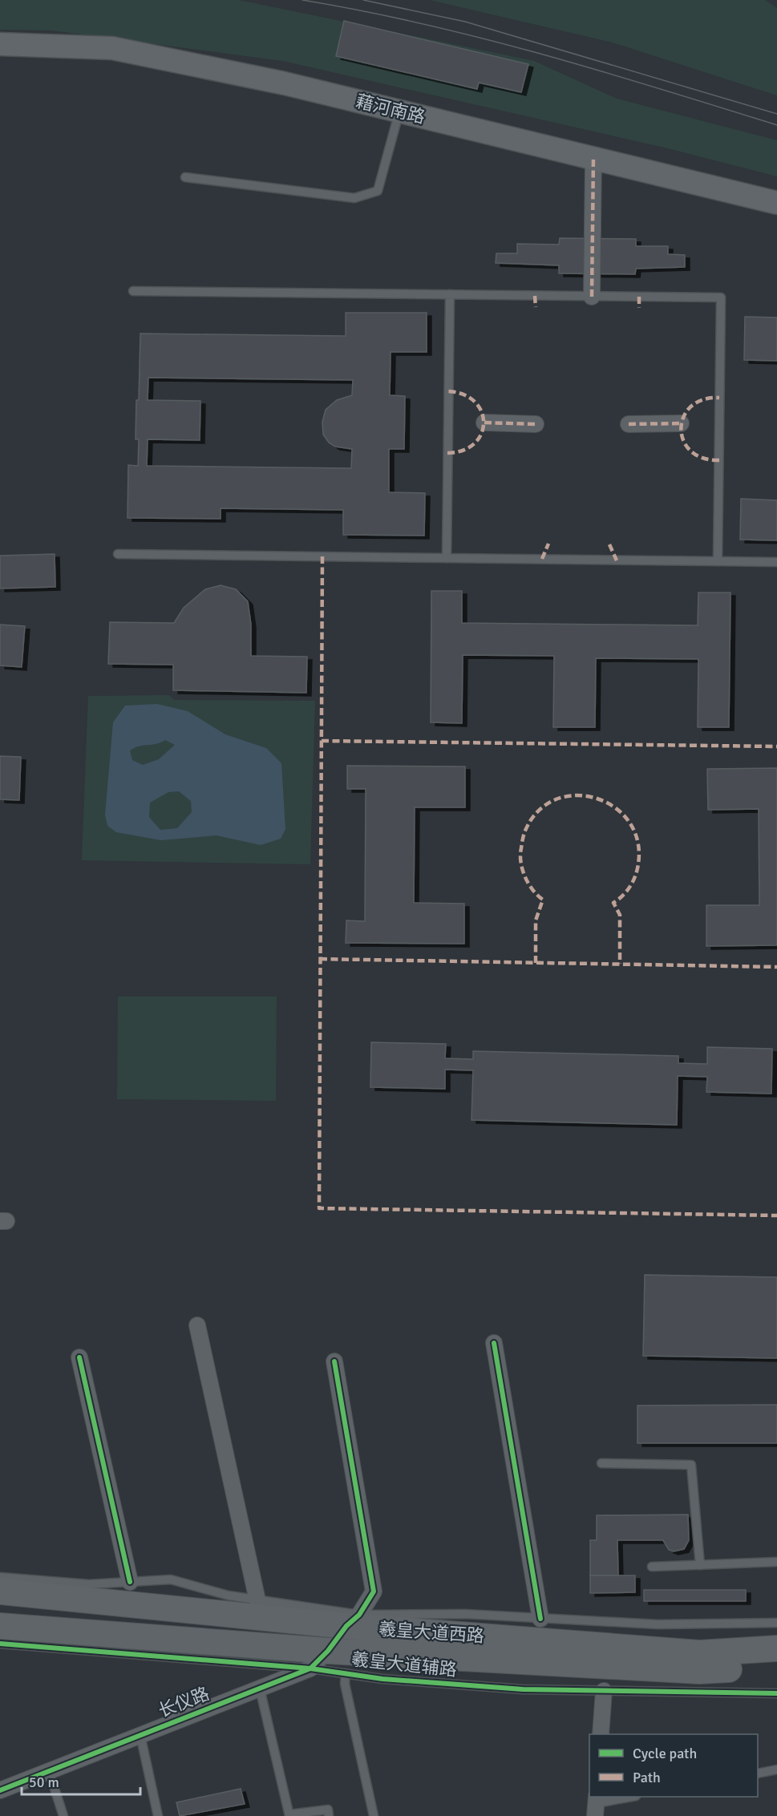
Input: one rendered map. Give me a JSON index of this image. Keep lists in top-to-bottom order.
{
  "streets": {
    "main road": ["藉河南路", "羲皇大道西路"],
    "street": ["长仪路"],
    "lane": ["羲皇大道辅路"]
  },
  "crossings": [
    ["羲皇大道西路", "长仪路"],
    ["羲皇大道辅路", "长仪路"]
  ],
  "legend": ["Cycle path", "Path"],
  "scale_bar": "50 m"
}
